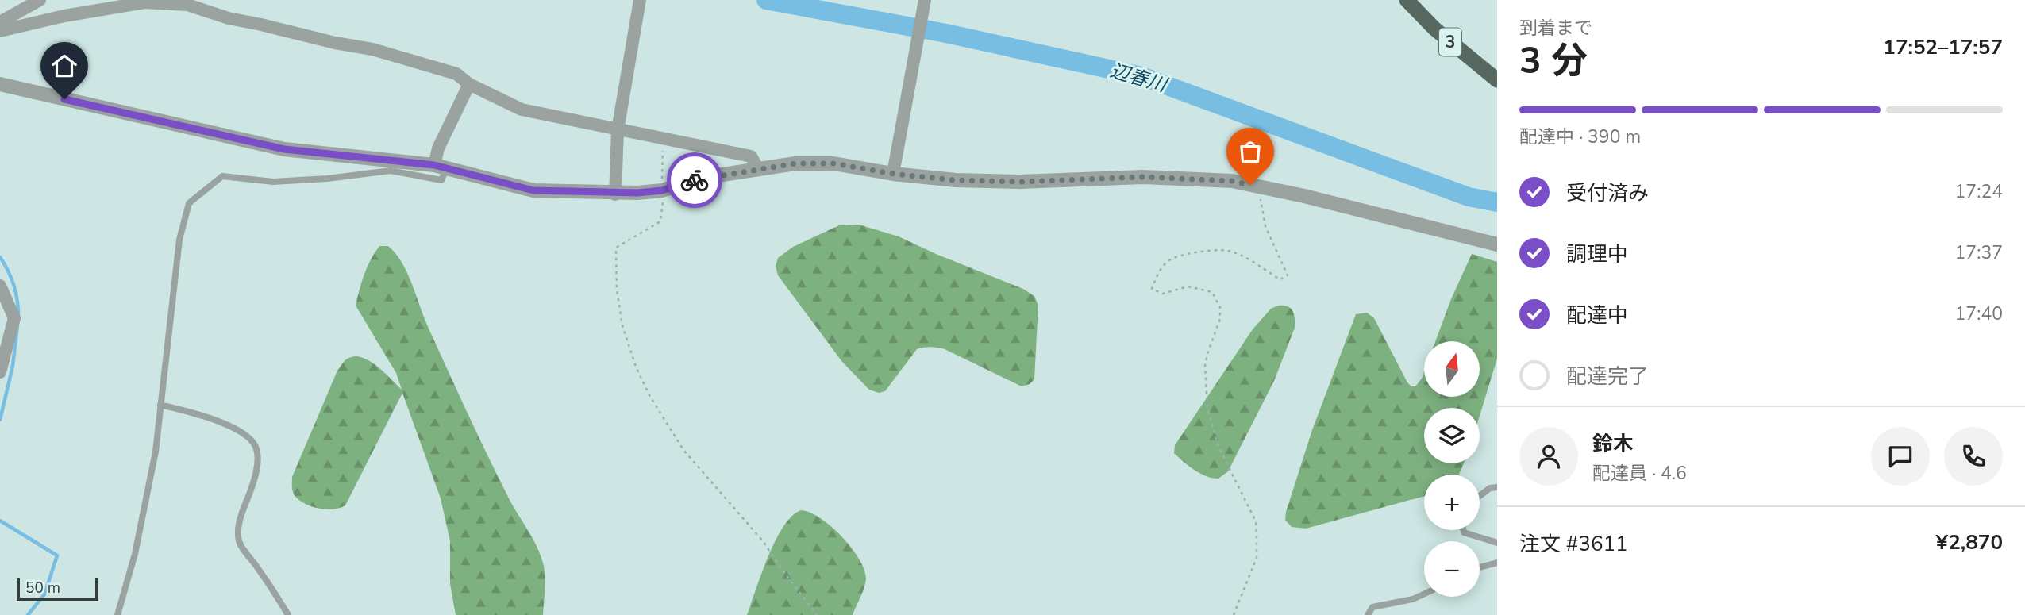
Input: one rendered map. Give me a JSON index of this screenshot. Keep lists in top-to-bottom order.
{
  "streets": {
    "highway": ["3"]
  },
  "water": ["辺春川"],
  "scale_bar": "50 m",
  "north": "top",
  "page": {
    "heading": ["3 分", "到着まで", "17:52–17:57"],
    "panel": [
      "鈴木",
      "配達員 · 4.6",
      "注文 #3611",
      "¥2,870"
    ],
    "bar": "配達中 · 390 m",
    "list": [
      ["受付済み", "17:24"],
      ["調理中", "17:37"],
      ["配達中", "17:40"],
      "配達完了"
    ],
    "map_buttons": ["+", "−"],
    "scale": "50 m"
  }
}
